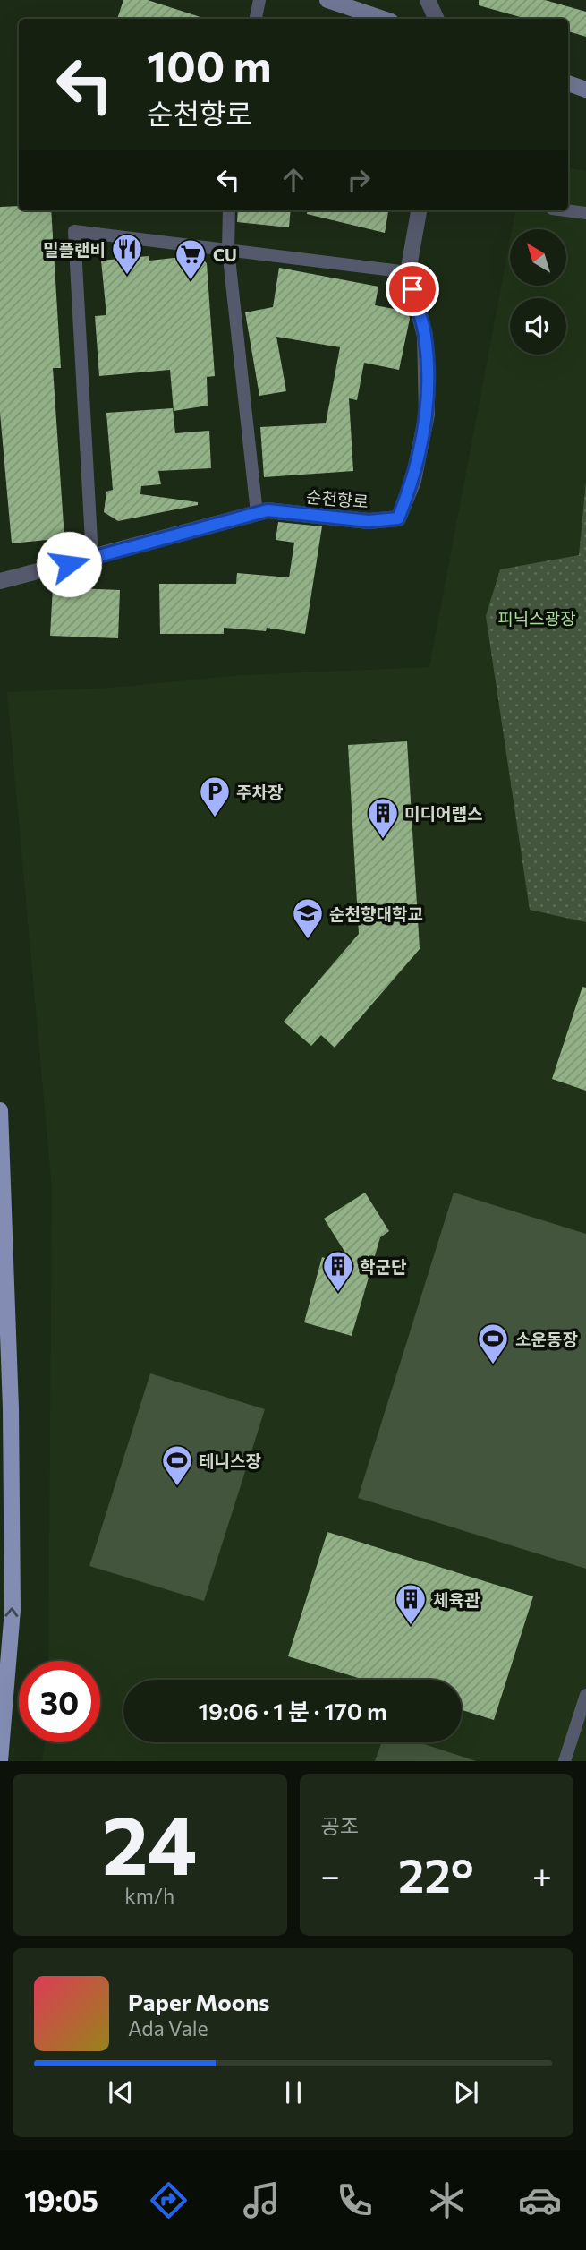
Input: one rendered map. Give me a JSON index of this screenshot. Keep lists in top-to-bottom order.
{
  "streets": {
    "street": ["순천향로"]
  },
  "parks": ["피닉스광장"],
  "places": {
    "restaurant": ["밀플랜비"],
    "supermarket": ["CU"],
    "parking": ["주차장"],
    "building": ["미디어랩스", "학군단", "체육관"],
    "school or university": ["순천향대학교"],
    "sports": ["소운동장", "테니스장"]
  },
  "north": "top left",
  "page": {
    "turn": ["100 m", "순천향로"],
    "limit": "30",
    "trip": "19:06 · 1 분 · 170 m",
    "tile": [
      ["24", "km/h"],
      "공조"
    ],
    "heat": ["−", "22°", "+"],
    "song": ["Paper Moons", "Ada Vale"],
    "tabs": "19:05"
  }
}
